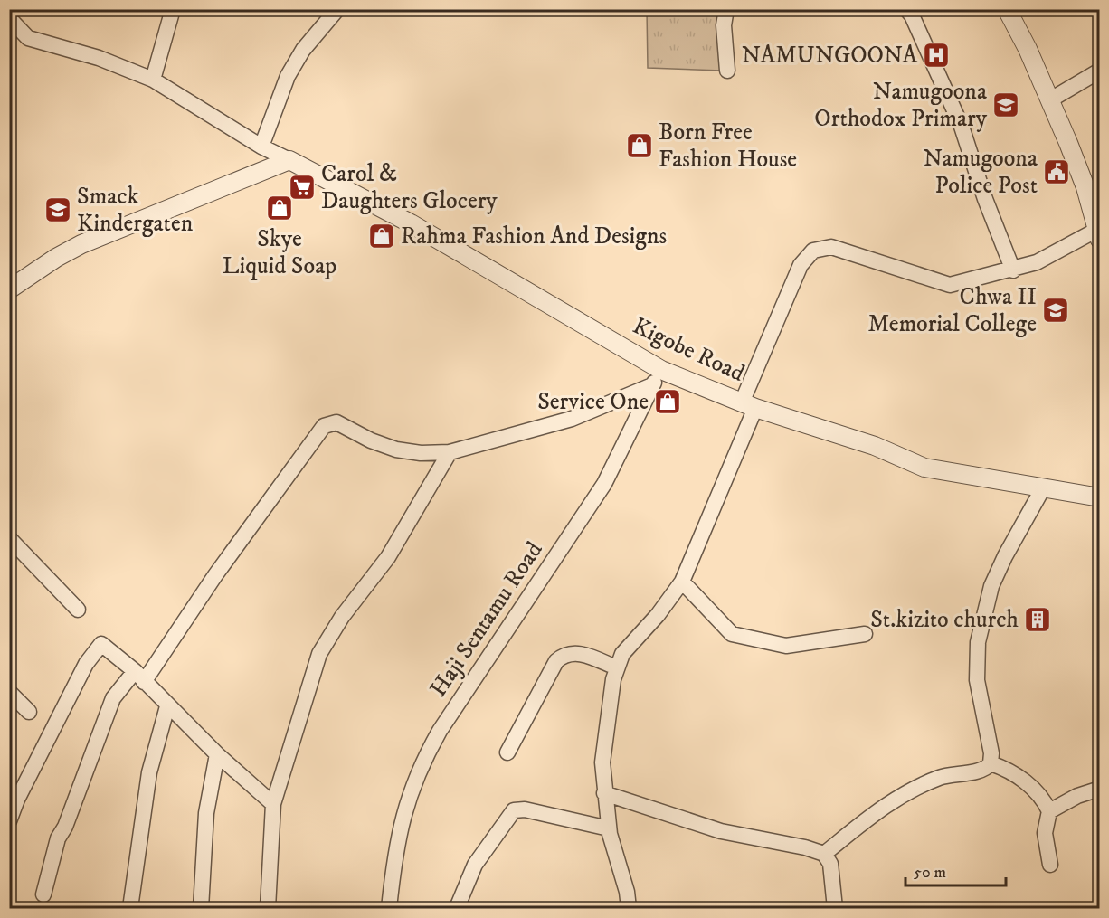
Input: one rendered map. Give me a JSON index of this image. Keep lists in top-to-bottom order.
{
  "streets": {
    "street": ["Kigobe Road", "Haji Sentamu Road"]
  },
  "crossings": [
    ["Kigobe Road", "Haji Sentamu Road"]
  ],
  "places": {
    "hospital": ["NAMUNGOONA"],
    "school or university": ["Namugoona Orthodox Primary", "Smack Kindergaten", "Chwa II Memorial College"],
    "shop": [
      "Born Free Fashion House",
      "Skye Liquid Soap",
      "Rahma Fashion And Designs",
      "Service One"
    ],
    "public building": ["Namugoona Police Post"],
    "supermarket": ["Carol & Daughters Glocery"],
    "building": ["St.kizito church"]
  },
  "scale_bar": "50 m"
}
